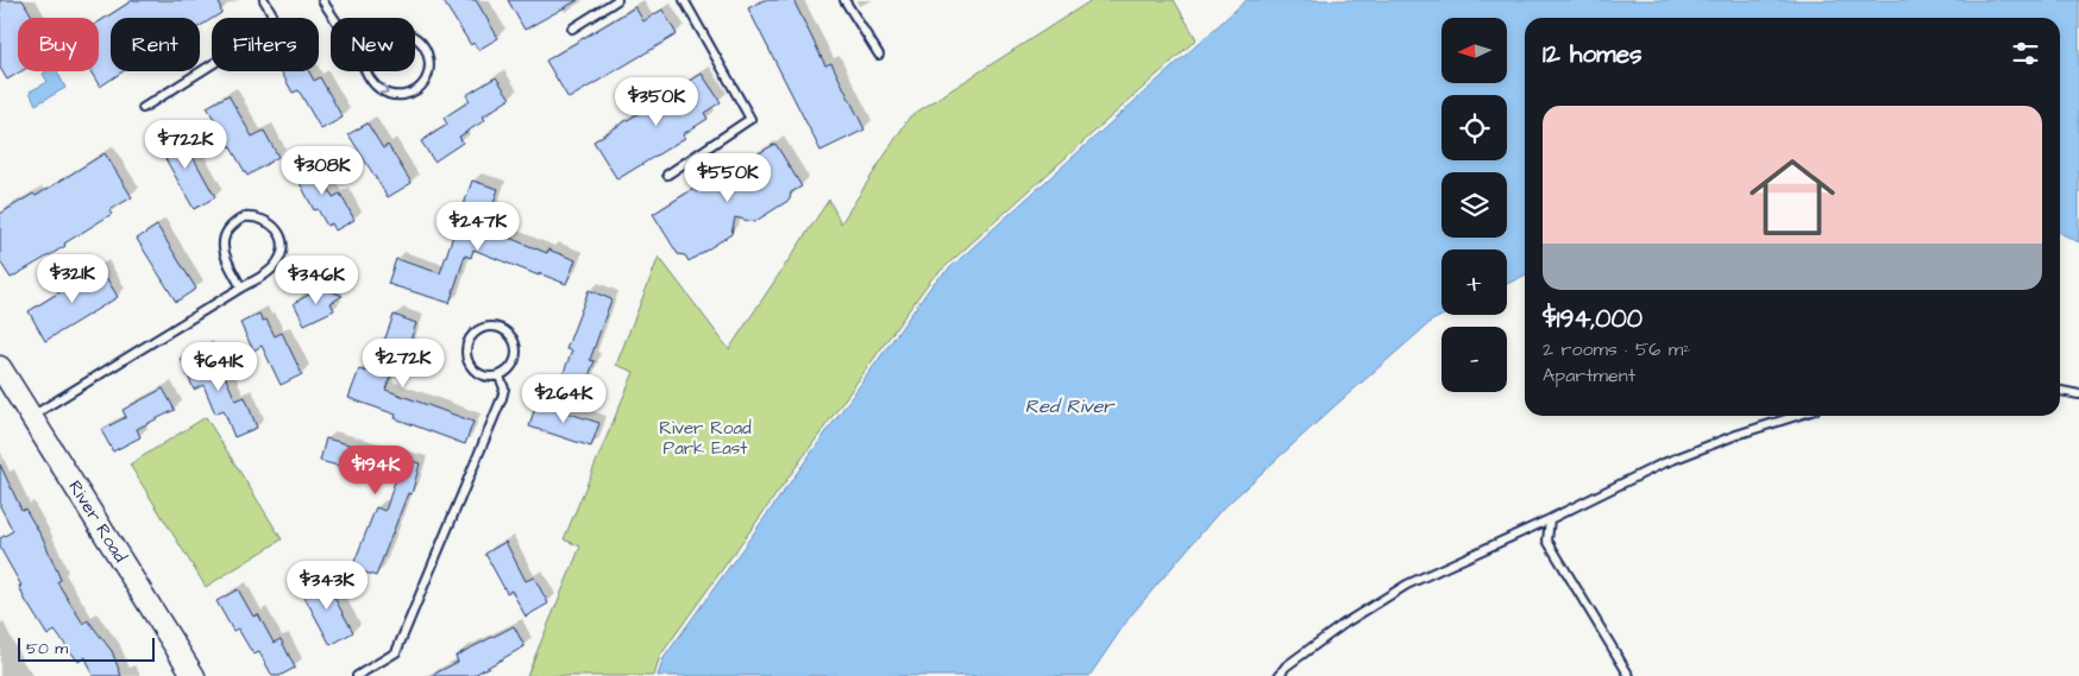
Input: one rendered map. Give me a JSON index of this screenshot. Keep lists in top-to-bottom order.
{
  "streets": {
    "street": ["River Road"]
  },
  "water": ["Red River"],
  "parks": ["River Road Park East"],
  "scale_bar": "50 m",
  "north": "left",
  "page": {
    "map_buttons": ["+", "−"],
    "chip": [
      "Buy",
      "Rent",
      "Filters",
      "New"
    ],
    "heading": "12 homes",
    "price": [
      "$350K",
      "$722K",
      "$308K",
      "$550K",
      "$247K",
      "$321K",
      "$346K",
      "$272K",
      "$641K",
      "$264K",
      "$194K",
      "$343K"
    ],
    "list": [
      {
        "name": "$194,000",
        "note": "2 rooms · 56 m² · Apartment"
      }
    ],
    "scale": "50 m"
  }
}
